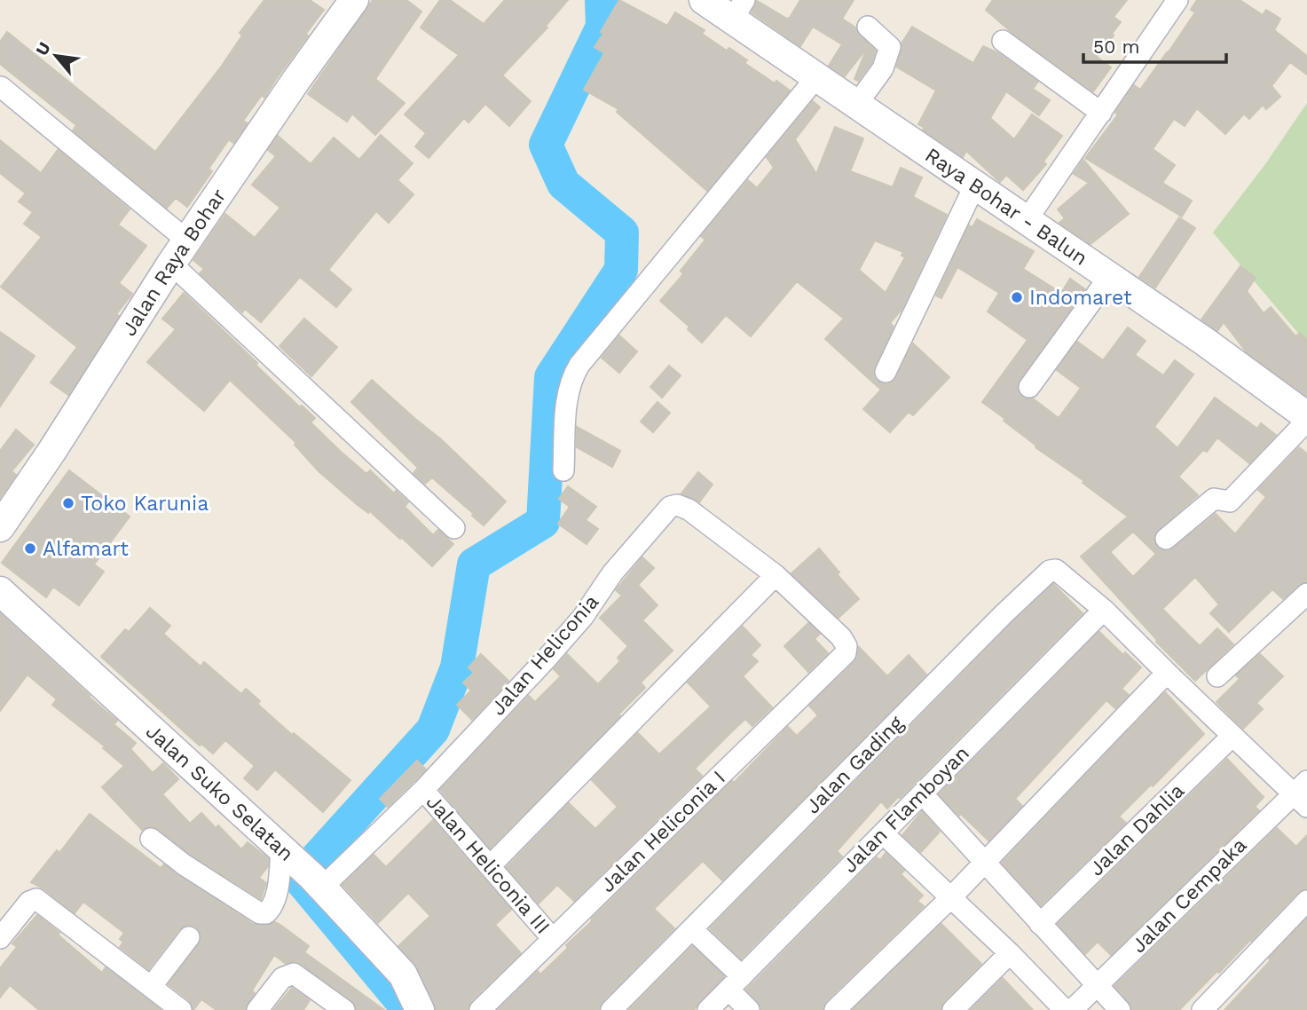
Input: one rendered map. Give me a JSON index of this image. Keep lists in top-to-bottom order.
{
  "streets": {
    "street": [
      "Raya Bohar - Balun",
      "Jalan Raya Bohar",
      "Jalan Heliconia",
      "Jalan Gading",
      "Jalan Suko Selatan",
      "Jalan Flamboyan",
      "Jalan Dahlia",
      "Jalan Heliconia I",
      "Jalan Heliconia III",
      "Jalan Cempaka"
    ]
  },
  "crossings": [
    ["Jalan Heliconia", "Jalan Suko Selatan"],
    ["Jalan Heliconia", "Jalan Heliconia I"],
    ["Jalan Heliconia", "Jalan Heliconia III"],
    ["Jalan Gading", "Jalan Flamboyan"],
    ["Jalan Heliconia I", "Jalan Heliconia III"]
  ],
  "places": ["Indomaret", "Toko Karunia", "Alfamart"],
  "scale_bar": "50 m",
  "north": "top left"
}
